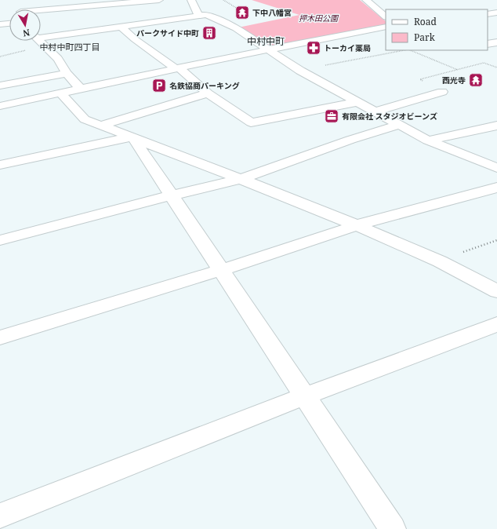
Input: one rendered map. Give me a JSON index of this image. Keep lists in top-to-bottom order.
{
  "districts": ["中村中町", "中村中町四丁目"],
  "parks": ["押木田公園"],
  "places": {
    "temple": ["下中八幡宮", "西光寺"],
    "building": ["パークサイド中町"],
    "pharmacy": ["トーカイ薬局"],
    "parking": ["名鉄協商パーキング"],
    "office": ["有限会社 スタジオビーンズ"]
  },
  "legend": ["Road", "Park"],
  "north": "bottom"
}
